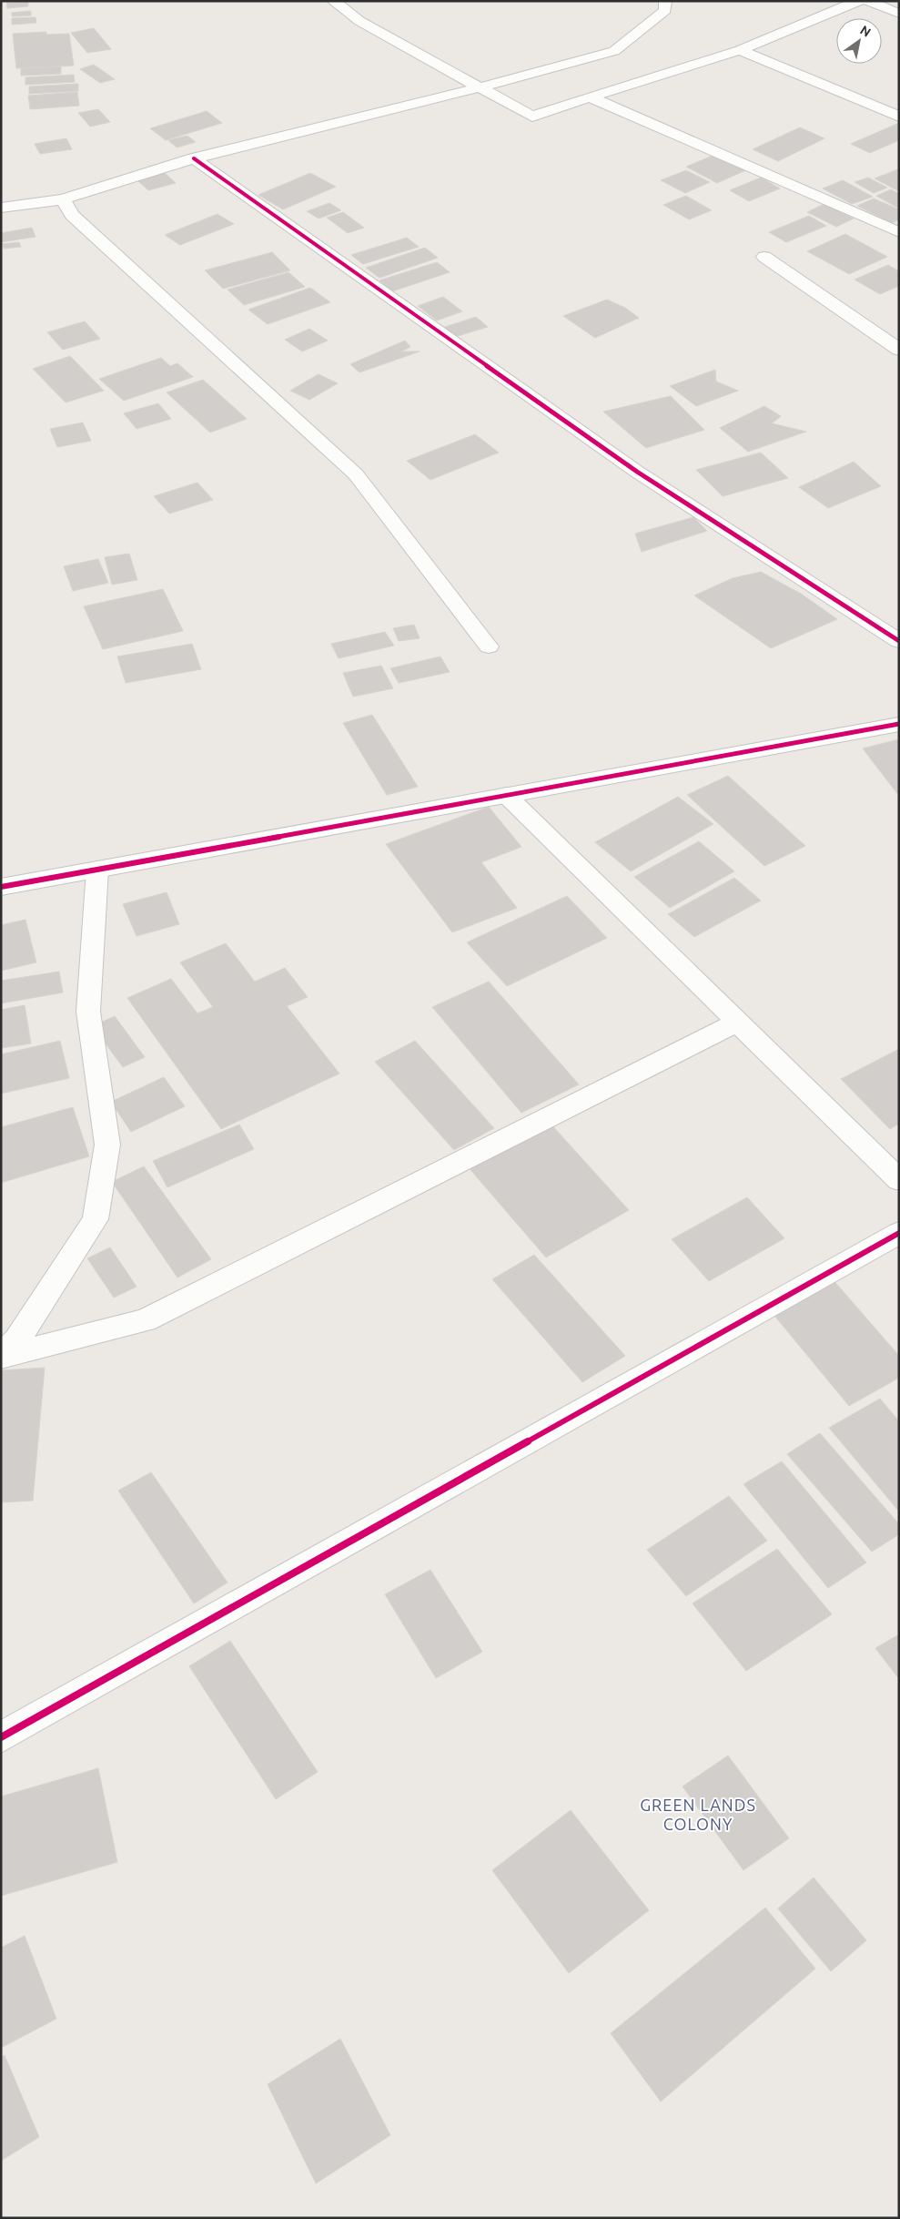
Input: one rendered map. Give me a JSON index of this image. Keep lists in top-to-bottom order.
{
  "districts": ["GREEN LANDS COLONY"],
  "north": "top right"
}
